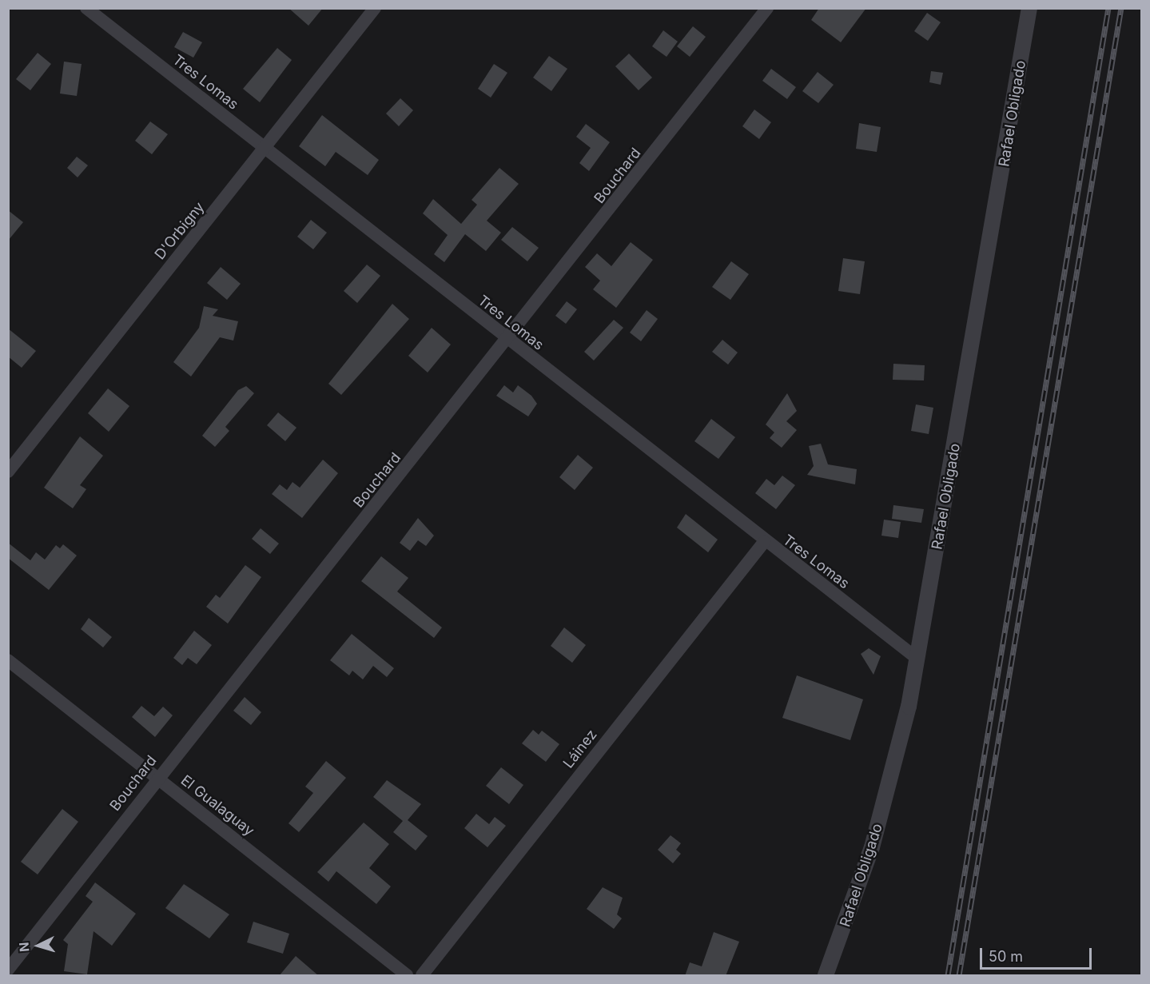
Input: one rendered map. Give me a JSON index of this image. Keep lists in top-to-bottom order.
{
  "streets": {
    "street": [
      "Tres Lomas",
      "Rafael Obligado",
      "Bouchard",
      "D'Orbigny",
      "Láinez",
      "El Gualaguay"
    ]
  },
  "crossings": [
    ["Tres Lomas", "Rafael Obligado"],
    ["Tres Lomas", "Bouchard"],
    ["Tres Lomas", "D'Orbigny"],
    ["Tres Lomas", "Láinez"],
    ["Bouchard", "El Gualaguay"]
  ],
  "scale_bar": "50 m",
  "north": "left"
}
